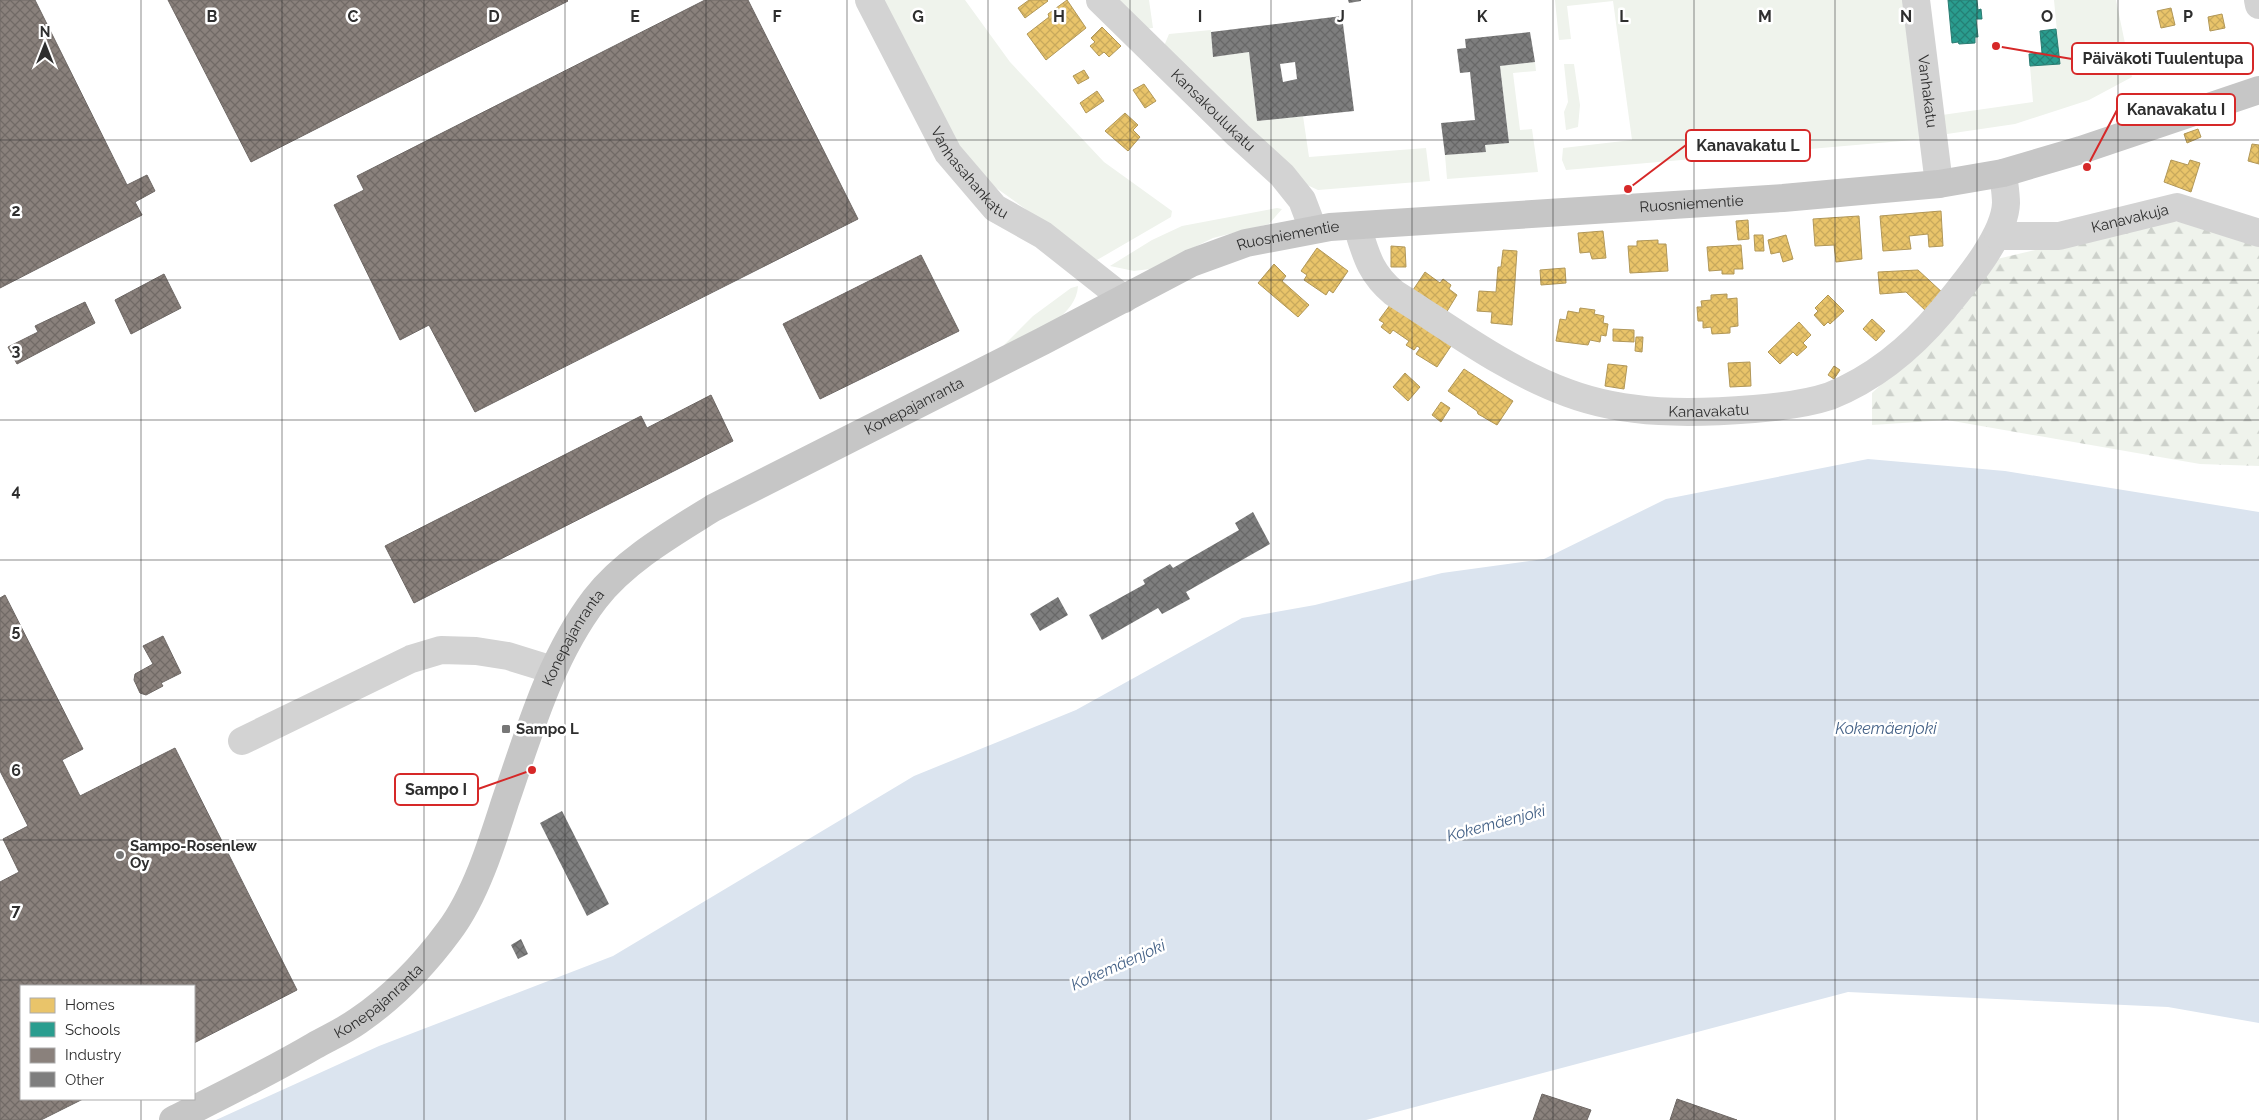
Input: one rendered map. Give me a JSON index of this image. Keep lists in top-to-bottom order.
{
  "streets": {
    "main road": ["Ruosniementie", "Konepajanranta"],
    "street": [
      "Vanhakatu",
      "Kansakoulukatu",
      "Vanhasahankatu",
      "Kanavakuja",
      "Kanavakatu"
    ]
  },
  "crossings": [
    ["Vanhakatu", "Ruosniementie"],
    ["Kansakoulukatu", "Ruosniementie"],
    ["Vanhasahankatu", "Ruosniementie"],
    ["Vanhasahankatu", "Konepajanranta"],
    ["Ruosniementie", "Konepajanranta"],
    ["Ruosniementie", "Kanavakatu"],
    ["Kanavakuja", "Kanavakatu"]
  ],
  "water": ["Kokemäenjoki"],
  "places": {
    "other": [
      "Päiväkoti Tuulentupa",
      "Kanavakatu I",
      "Kanavakatu L",
      "Sampo I",
      "Sampo-Rosenlew Oy"
    ],
    "transit": ["Sampo L"]
  },
  "legend": [
    "Homes",
    "Schools",
    "Industry",
    "Other"
  ],
  "north": "top",
  "grid": {
    "columns": [
      "B",
      "C",
      "D",
      "E",
      "F",
      "G",
      "H",
      "I",
      "J",
      "K",
      "L",
      "M",
      "N",
      "O",
      "P"
    ],
    "rows": [
      "2",
      "3",
      "4",
      "5",
      "6",
      "7"
    ]
  }
}
